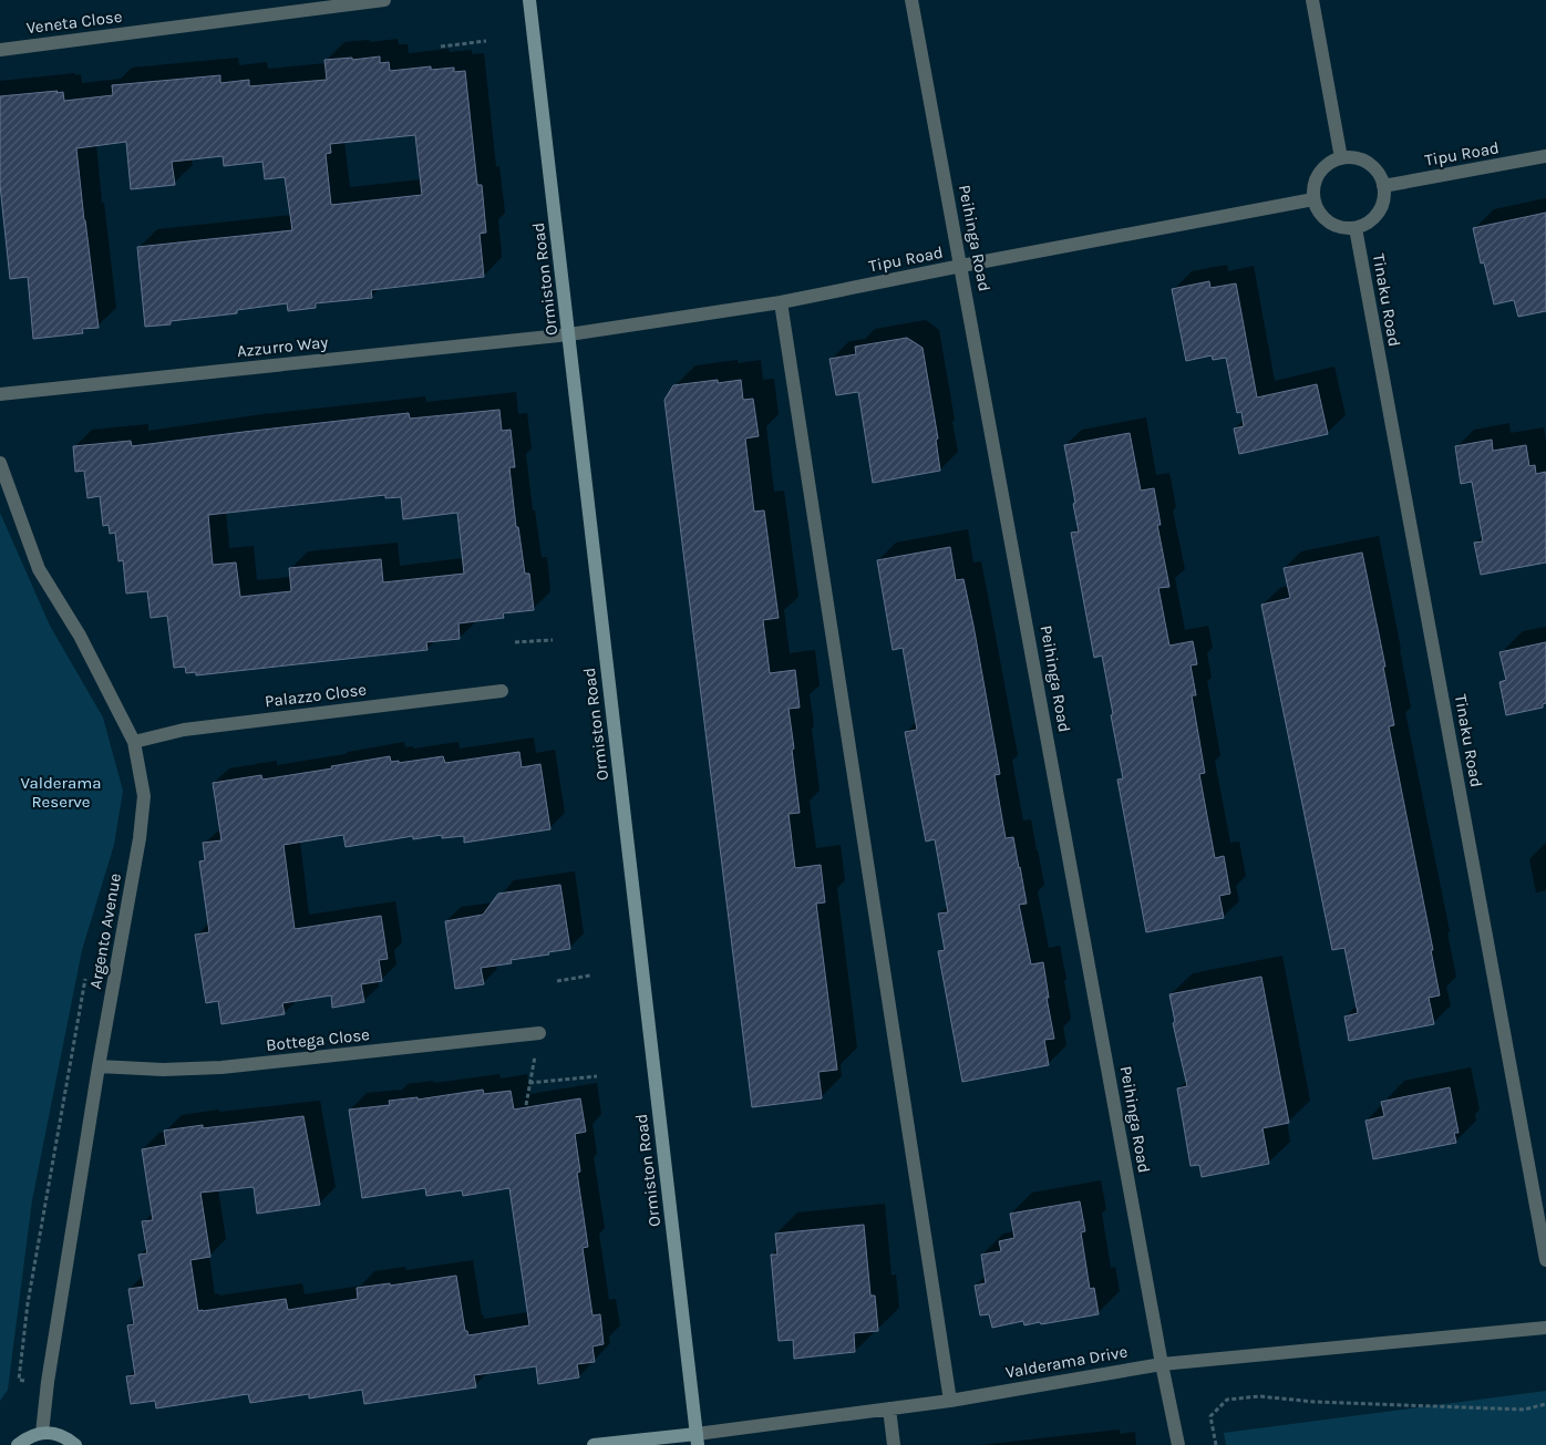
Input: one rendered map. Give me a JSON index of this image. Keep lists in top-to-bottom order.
{
  "streets": {
    "main road": ["Ormiston Road", "Valderama Drive"],
    "street": [
      "Veneta Close",
      "Tipu Road",
      "Peihinga Road",
      "Tinaku Road",
      "Azzurro Way",
      "Palazzo Close",
      "Argento Avenue",
      "Bottega Close"
    ]
  },
  "crossings": [
    ["Tipu Road", "Peihinga Road"],
    ["Tipu Road", "Ormiston Road"],
    ["Tipu Road", "Tinaku Road"],
    ["Tipu Road", "Azzurro Way"],
    ["Peihinga Road", "Valderama Drive"],
    ["Ormiston Road", "Azzurro Way"],
    ["Ormiston Road", "Valderama Drive"],
    ["Palazzo Close", "Argento Avenue"],
    ["Argento Avenue", "Bottega Close"]
  ],
  "parks": ["Valderama Reserve"]
}
